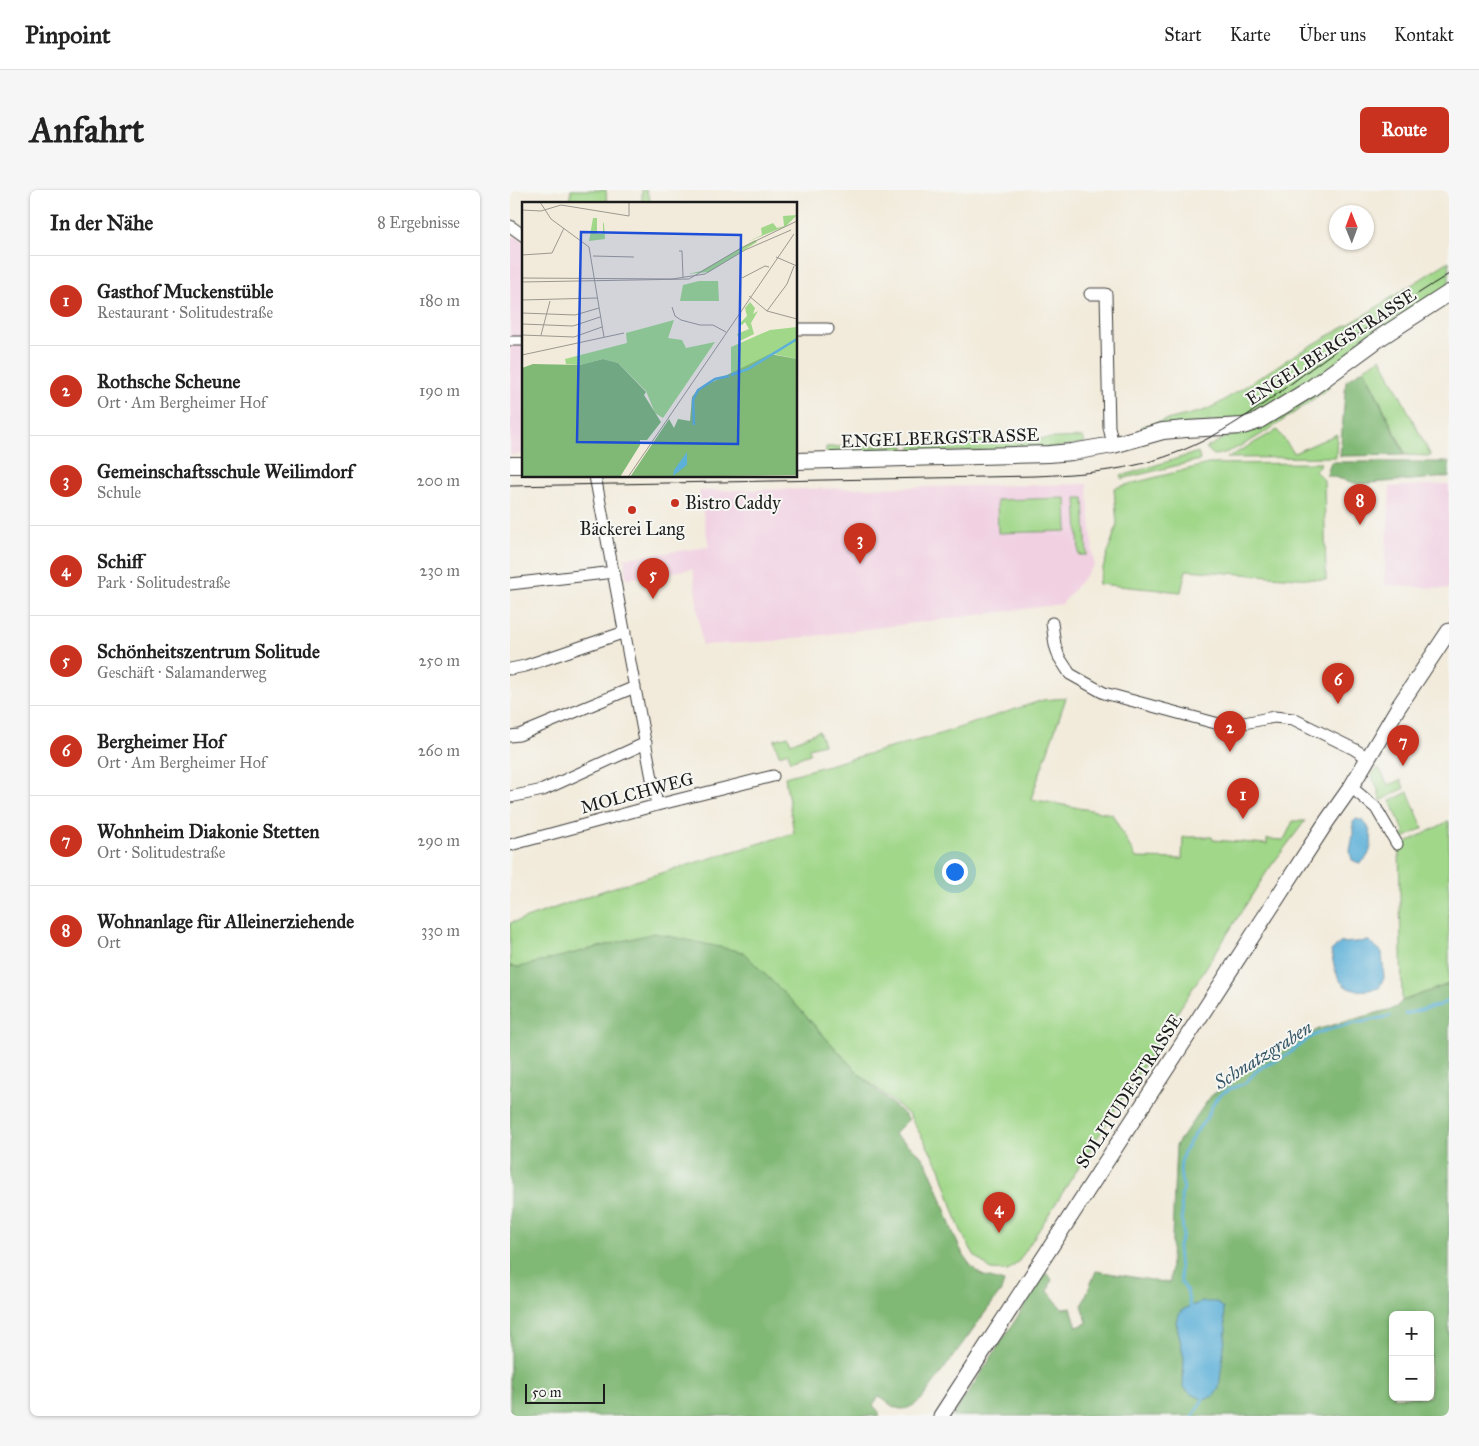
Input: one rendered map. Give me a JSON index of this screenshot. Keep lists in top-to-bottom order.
{
  "streets": {
    "main road": ["ENGELBERGSTRASSE"],
    "street": ["MOLCHWEG", "SOLITUDESTRASSE"]
  },
  "water": ["Schnatzgraben"],
  "places": ["Bistro Caddy", "Bäckerei Lang"],
  "scale_bar": "50 m",
  "north": "top",
  "page": {
    "header": "Pinpoint",
    "nav": [
      "Start",
      "Karte",
      "Über uns",
      "Kontakt"
    ],
    "buttons": "Route",
    "title": "Anfahrt",
    "heading": ["In der Nähe", "8 Ergebnisse"],
    "list": [
      {
        "mark": "1",
        "name": "Gasthof Muckenstüble",
        "note": "Restaurant · Solitudestraße",
        "value": "180 m"
      },
      {
        "mark": "2",
        "name": "Rothsche Scheune",
        "note": "Ort · Am Bergheimer Hof",
        "value": "190 m"
      },
      {
        "mark": "3",
        "name": "Gemeinschaftsschule Weilimdorf",
        "note": "Schule",
        "value": "200 m"
      },
      {
        "mark": "4",
        "name": "Schiff",
        "note": "Park · Solitudestraße",
        "value": "230 m"
      },
      {
        "mark": "5",
        "name": "Schönheitszentrum Solitude",
        "note": "Geschäft · Salamanderweg",
        "value": "250 m"
      },
      {
        "mark": "6",
        "name": "Bergheimer Hof",
        "note": "Ort · Am Bergheimer Hof",
        "value": "260 m"
      },
      {
        "mark": "7",
        "name": "Wohnheim Diakonie Stetten",
        "note": "Ort · Solitudestraße",
        "value": "290 m"
      },
      {
        "mark": "8",
        "name": "Wohnanlage für Alleinerziehende",
        "note": "Ort",
        "value": "330 m"
      }
    ],
    "pins": [
      "8",
      "3",
      "5",
      "6",
      "2",
      "7",
      "1",
      "4"
    ],
    "map_buttons": ["+", "−"],
    "scale": "50 m"
  }
}
